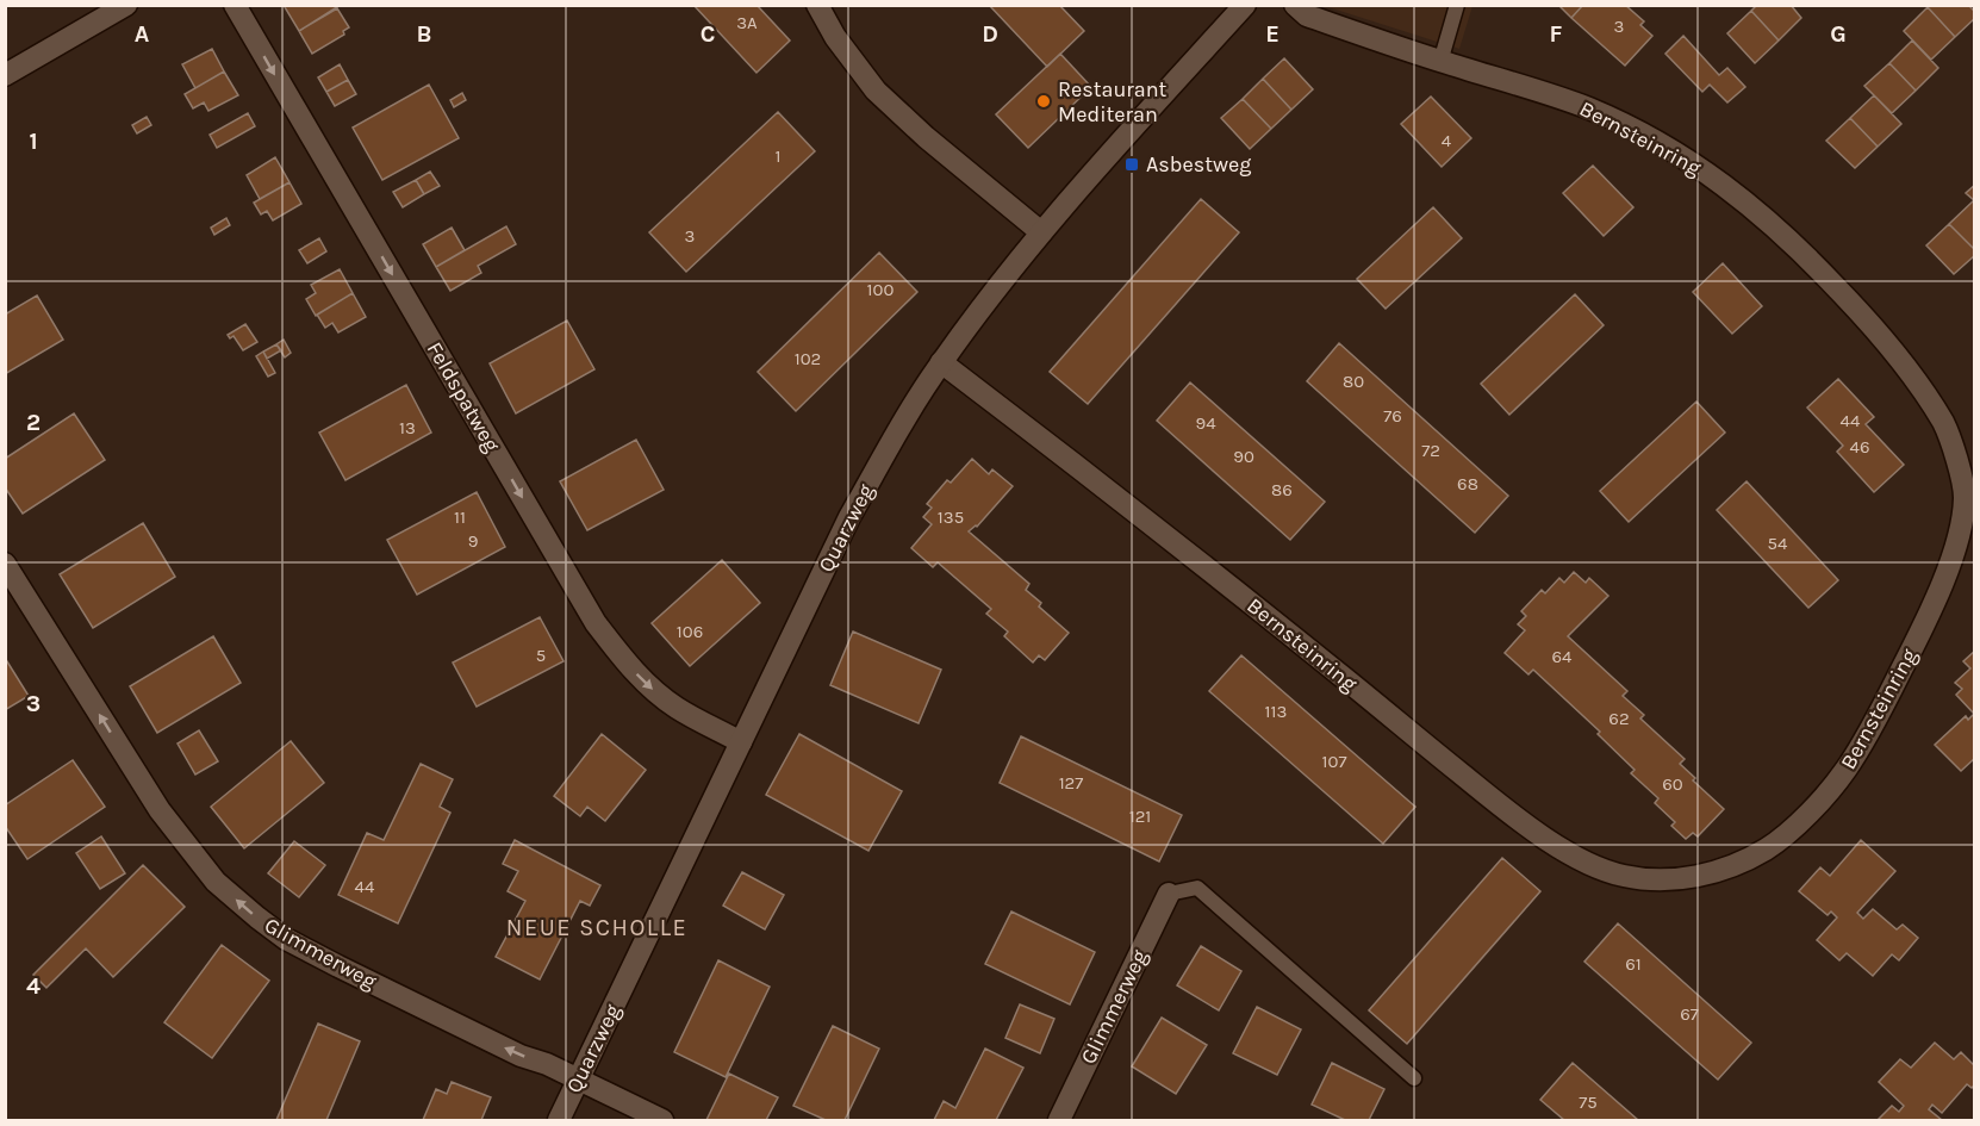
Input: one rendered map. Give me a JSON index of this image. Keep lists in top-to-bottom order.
{
  "streets": {
    "street": [
      "Bernsteinring",
      "Feldspatweg",
      "Quarzweg",
      "Glimmerweg"
    ]
  },
  "crossings": [
    ["Bernsteinring", "Quarzweg"],
    ["Feldspatweg", "Quarzweg"],
    ["Quarzweg", "Glimmerweg"]
  ],
  "one_way": ["Feldspatweg", "Glimmerweg"],
  "districts": ["NEUE SCHOLLE"],
  "places": {
    "other": ["Restaurant Mediteran"],
    "transit": ["Asbestweg"]
  },
  "house_numbers": [
    "3A",
    "3",
    "4",
    "1",
    "3",
    "100",
    "102",
    "80",
    "76",
    "44",
    "94",
    "13",
    "46",
    "72",
    "90",
    "68",
    "86",
    "11",
    "135",
    "9",
    "54",
    "106",
    "5",
    "64",
    "113",
    "62",
    "107",
    "127",
    "60",
    "121",
    "44",
    "61",
    "67",
    "75"
  ],
  "grid": {
    "columns": [
      "A",
      "B",
      "C",
      "D",
      "E",
      "F",
      "G"
    ],
    "rows": [
      "1",
      "2",
      "3",
      "4"
    ]
  }
}
